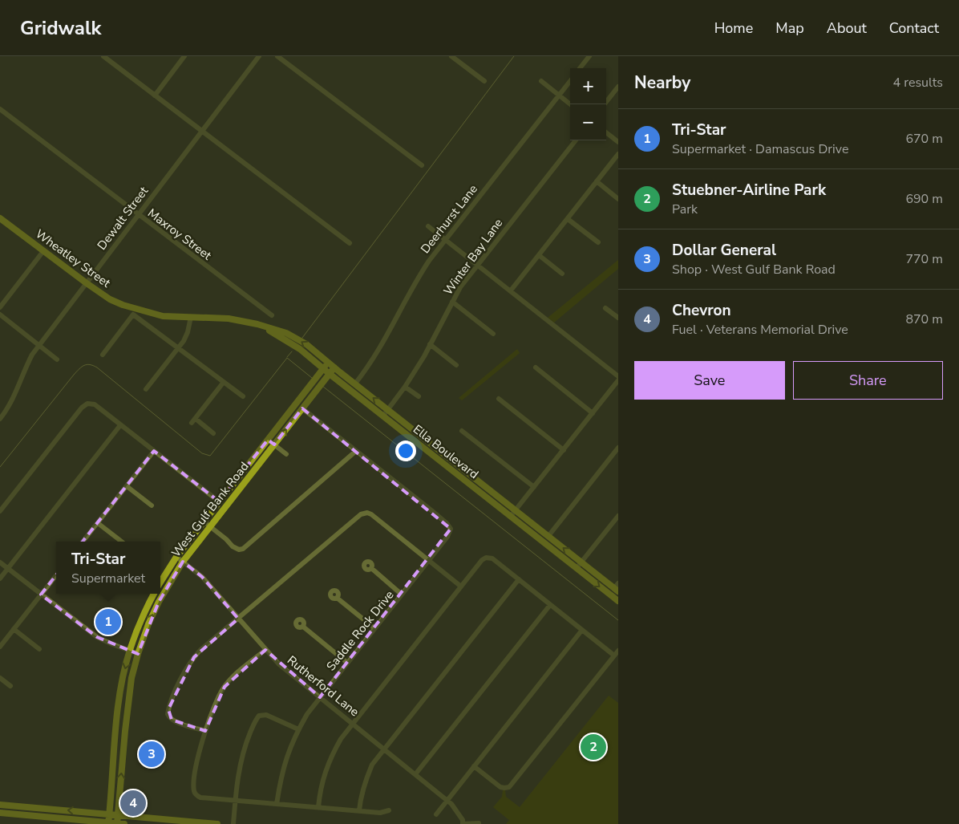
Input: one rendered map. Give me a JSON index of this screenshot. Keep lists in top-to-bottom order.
{
  "streets": {
    "main road": ["Wheatley Street", "Ella Boulevard", "West Gulf Bank Road"],
    "street": [
      "Dewalt Street",
      "Deerhurst Lane",
      "Maxroy Street",
      "Winter Bay Lane",
      "Saddle Rock Drive",
      "Rutherford Lane"
    ]
  },
  "crossings": [
    ["Dewalt Street", "Maxroy Street"],
    ["Dewalt Street", "Wheatley Street"],
    ["Deerhurst Lane", "Ella Boulevard"],
    ["Winter Bay Lane", "Ella Boulevard"],
    ["Wheatley Street", "Ella Boulevard"],
    ["Ella Boulevard", "West Gulf Bank Road"],
    ["West Gulf Bank Road", "Rutherford Lane"],
    ["Saddle Rock Drive", "Rutherford Lane"]
  ],
  "page": {
    "header": "Gridwalk",
    "nav": [
      "Home",
      "Map",
      "About",
      "Contact"
    ],
    "heading": ["Nearby", "4 results"],
    "map_buttons": ["+", "−"],
    "list": [
      {
        "mark": "1",
        "name": "Tri-Star",
        "note": "Supermarket · Damascus Drive",
        "value": "670 m"
      },
      {
        "mark": "2",
        "name": "Stuebner-Airline Park",
        "note": "Park",
        "value": "690 m"
      },
      {
        "mark": "3",
        "name": "Dollar General",
        "note": "Shop · West Gulf Bank Road",
        "value": "770 m"
      },
      {
        "mark": "4",
        "name": "Chevron",
        "note": "Fuel · Veterans Memorial Drive",
        "value": "870 m"
      }
    ],
    "buttons": ["Save", "Share"],
    "popup": ["Tri-Star", "Supermarket"],
    "pins": [
      "1",
      "2",
      "3",
      "4"
    ]
  }
}
